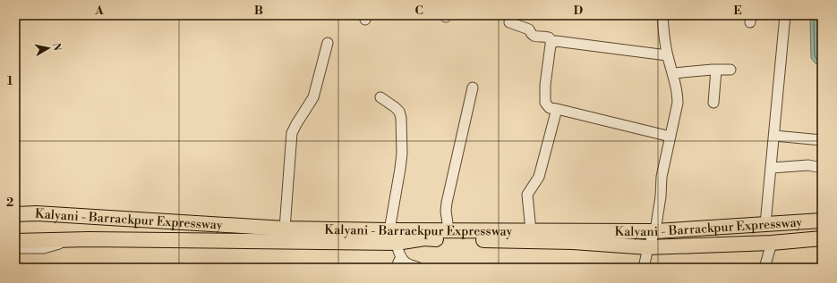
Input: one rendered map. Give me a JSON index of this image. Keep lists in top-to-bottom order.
{
  "streets": {
    "highway": ["Kalyani - Barrackpur Expressway"]
  },
  "north": "right",
  "grid": {
    "columns": [
      "A",
      "B",
      "C",
      "D",
      "E"
    ],
    "rows": ["1", "2"]
  }
}
